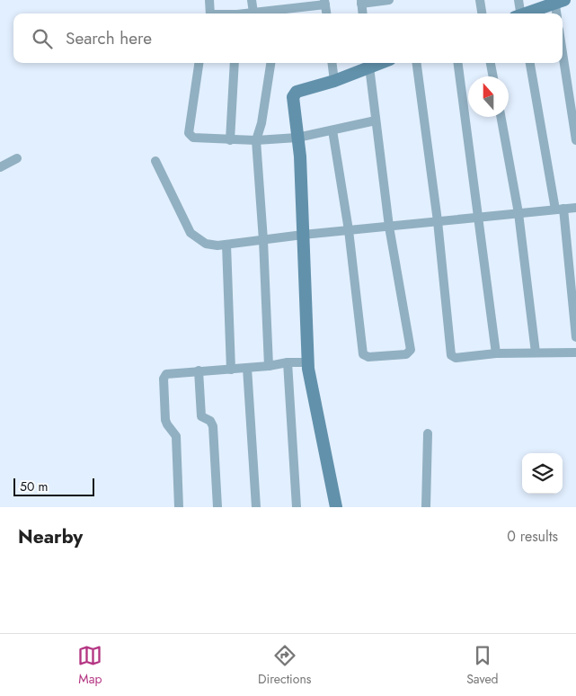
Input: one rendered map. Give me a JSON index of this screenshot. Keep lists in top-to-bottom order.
{
  "scale_bar": "50 m",
  "north": "top",
  "page": {
    "search": "Search here",
    "scale": "50 m",
    "heading": ["Nearby", "0 results"],
    "nav": ["Map", "Directions", "Saved"]
  }
}
